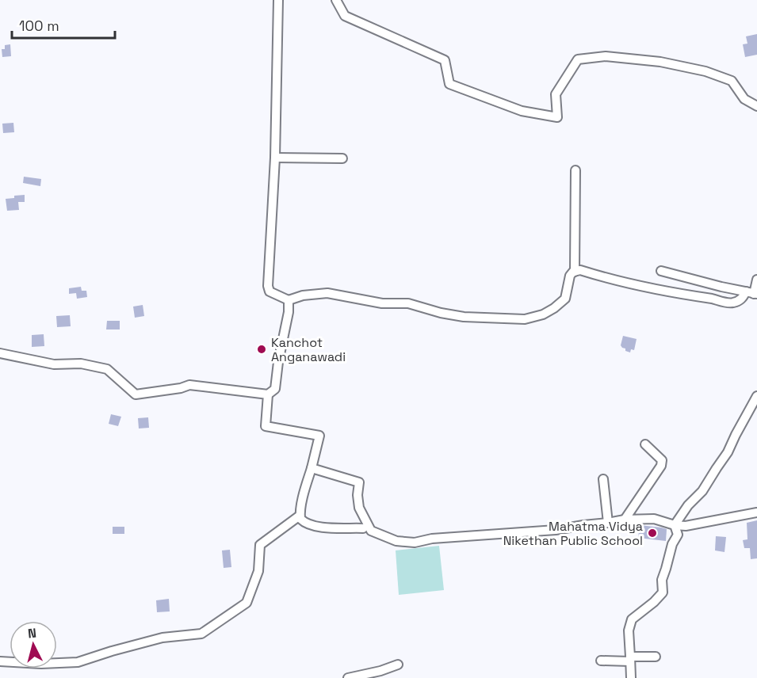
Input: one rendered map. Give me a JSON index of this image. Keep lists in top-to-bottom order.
{
  "places": ["Kanchot Anganawadi", "Mahatma Vidya Nikethan Public School"],
  "scale_bar": "100 m",
  "north": "top"
}
